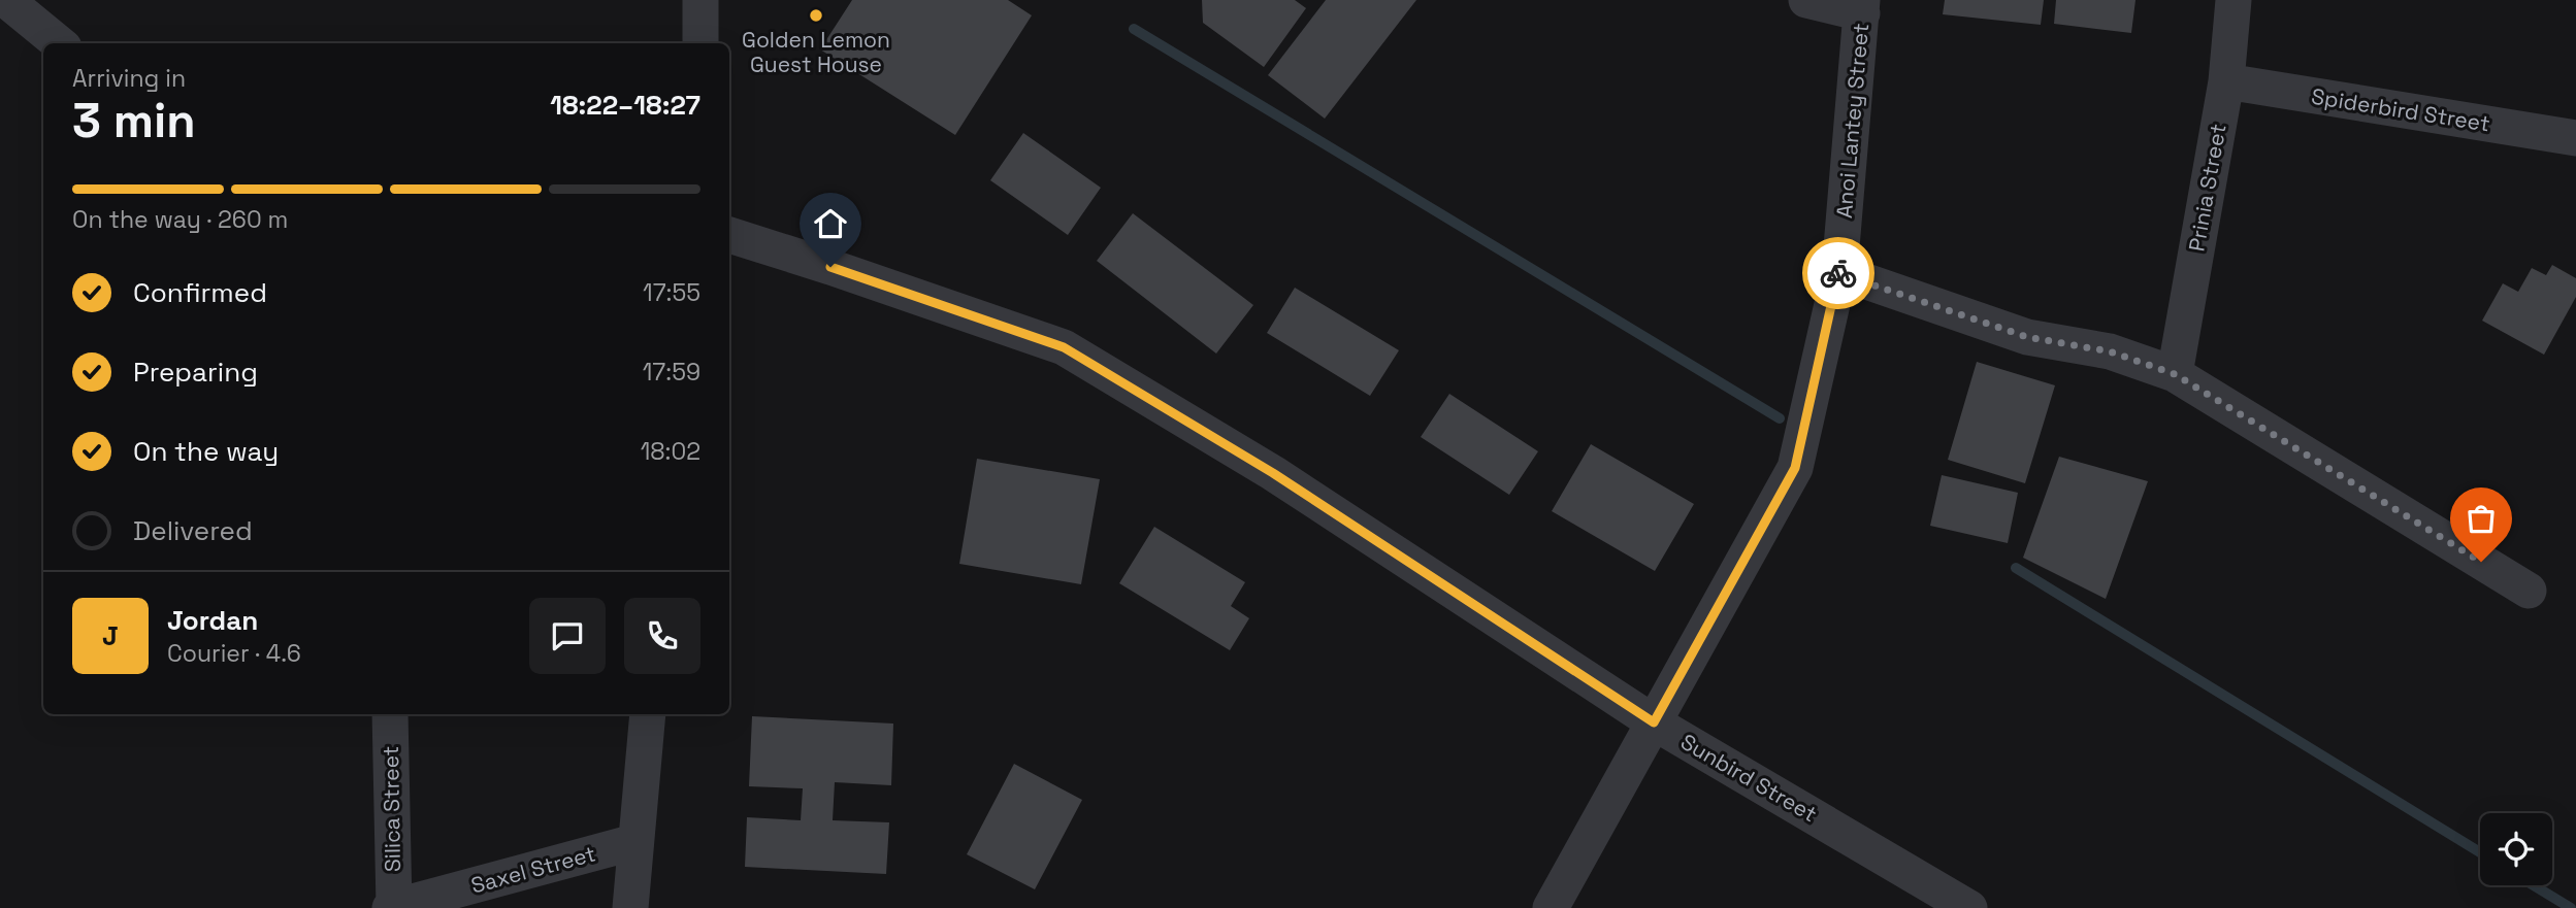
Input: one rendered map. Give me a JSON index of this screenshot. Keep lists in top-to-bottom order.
{
  "streets": {
    "street": [
      "Spiderbird Street",
      "Anoi Lantey Street",
      "Prinia Street",
      "Sunbird Street",
      "Silica Street",
      "Saxel Street"
    ]
  },
  "crossings": [
    ["Spiderbird Street", "Prinia Street"],
    ["Anoi Lantey Street", "Sunbird Street"],
    ["Silica Street", "Saxel Street"]
  ],
  "places": ["Golden Lemon Guest House"],
  "page": {
    "heading": ["3 min", "Arriving in", "18:22–18:27"],
    "panel": ["Jordan", "Courier · 4.6"],
    "bar": "On the way · 260 m",
    "list": [
      ["Confirmed", "17:55"],
      ["Preparing", "17:59"],
      ["On the way", "18:02"],
      "Delivered"
    ],
    "round": "J"
  }
}
